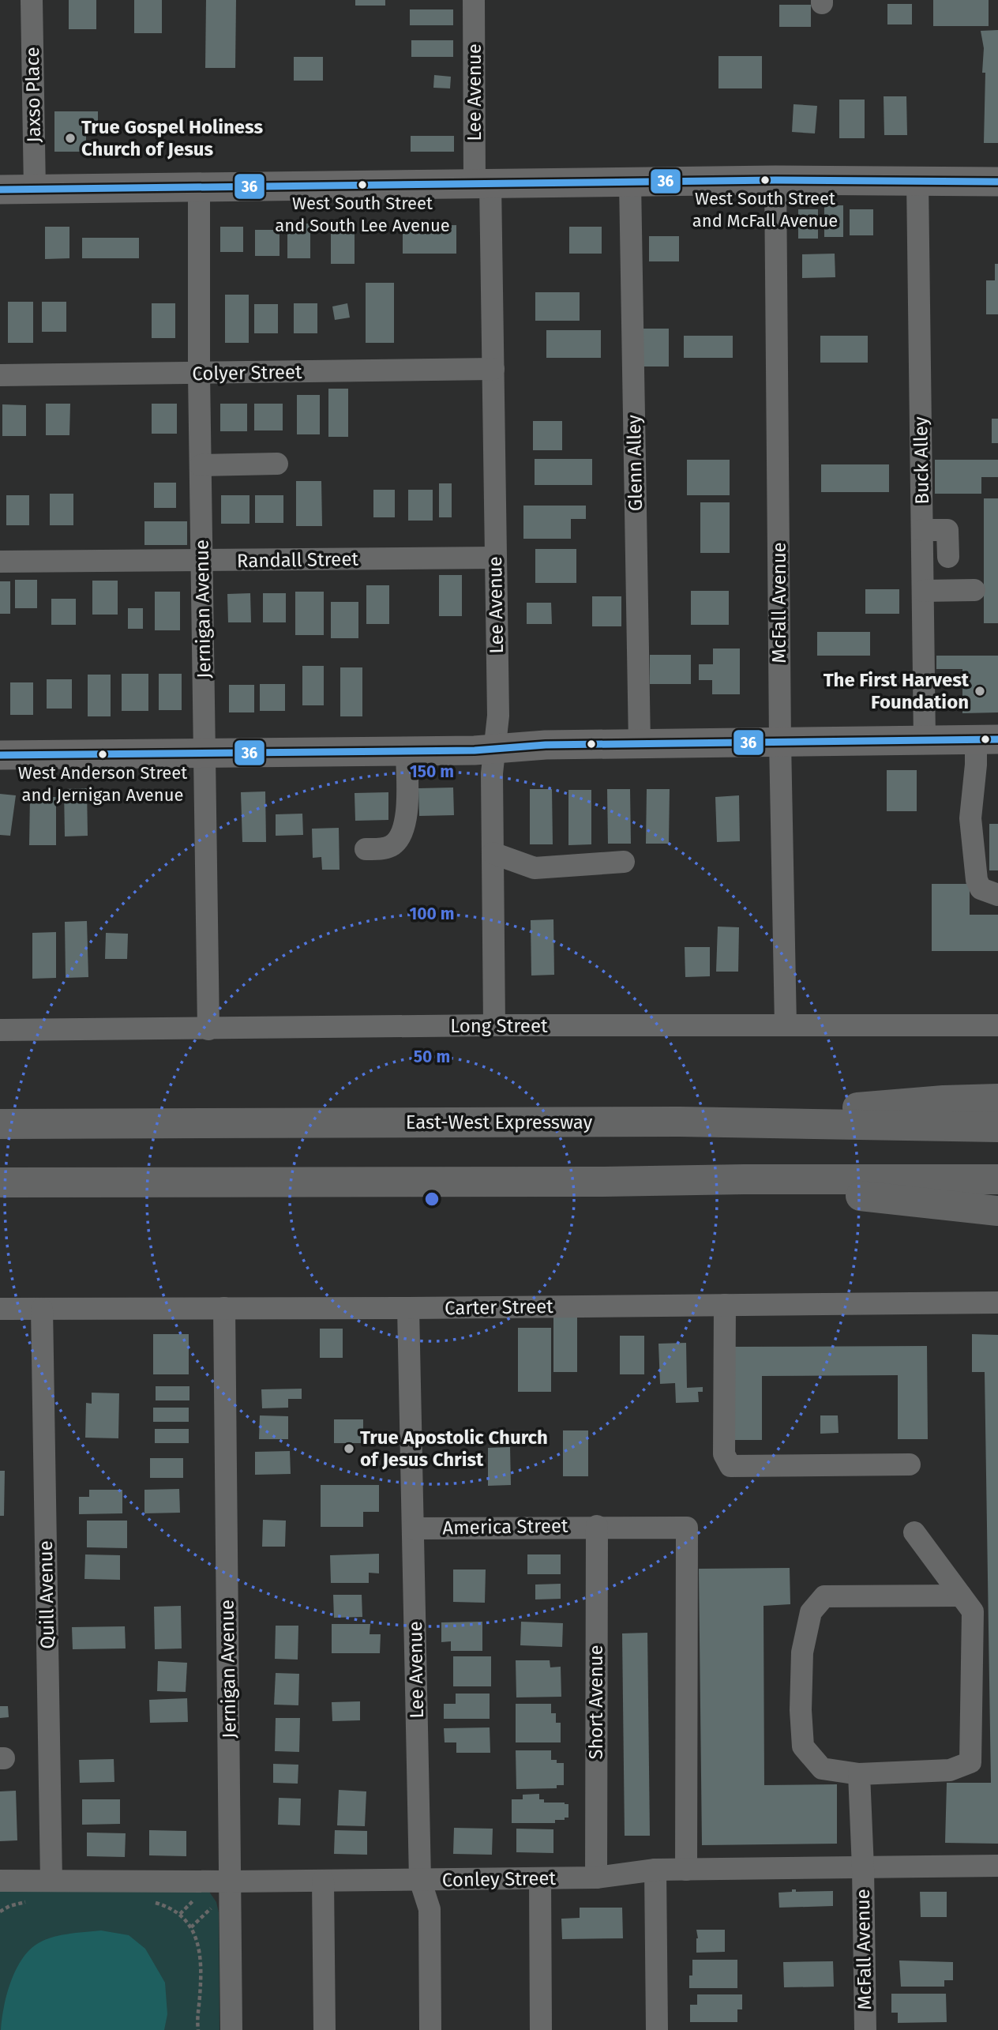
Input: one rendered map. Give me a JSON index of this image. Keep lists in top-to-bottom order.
{
  "streets": {
    "highway": ["East-West Expressway"],
    "street": [
      "Lee Avenue",
      "Jaxso Place",
      "Colyer Street",
      "Buck Alley",
      "Glenn Alley",
      "Randall Street",
      "McFall Avenue",
      "Jernigan Avenue",
      "Long Street",
      "Carter Street",
      "America Street",
      "Quill Avenue",
      "Short Avenue",
      "Conley Street"
    ]
  },
  "crossings": [
    ["Lee Avenue", "Colyer Street"],
    ["Lee Avenue", "Randall Street"],
    ["Lee Avenue", "Long Street"],
    ["Lee Avenue", "Carter Street"],
    ["Lee Avenue", "America Street"],
    ["Lee Avenue", "Conley Street"],
    ["Colyer Street", "Jernigan Avenue"],
    ["Randall Street", "Jernigan Avenue"],
    ["McFall Avenue", "Long Street"],
    ["McFall Avenue", "Conley Street"],
    ["Jernigan Avenue", "Long Street"],
    ["Jernigan Avenue", "Carter Street"],
    ["Jernigan Avenue", "Conley Street"],
    ["Carter Street", "Quill Avenue"],
    ["America Street", "Short Avenue"],
    ["America Street", "Conley Street"],
    ["Quill Avenue", "Conley Street"],
    ["Short Avenue", "Conley Street"]
  ],
  "places": [
    "True Gospel Holiness Church of Jesus",
    "West South Street and McFall Avenue",
    "West South Street and South Lee Avenue",
    "The First Harvest Foundation",
    "West Anderson Street and Jernigan Avenue",
    "True Apostolic Church of Jesus Christ"
  ],
  "lines": ["transit line 36"],
  "rings": ["150 m", "100 m", "50 m"]
}
